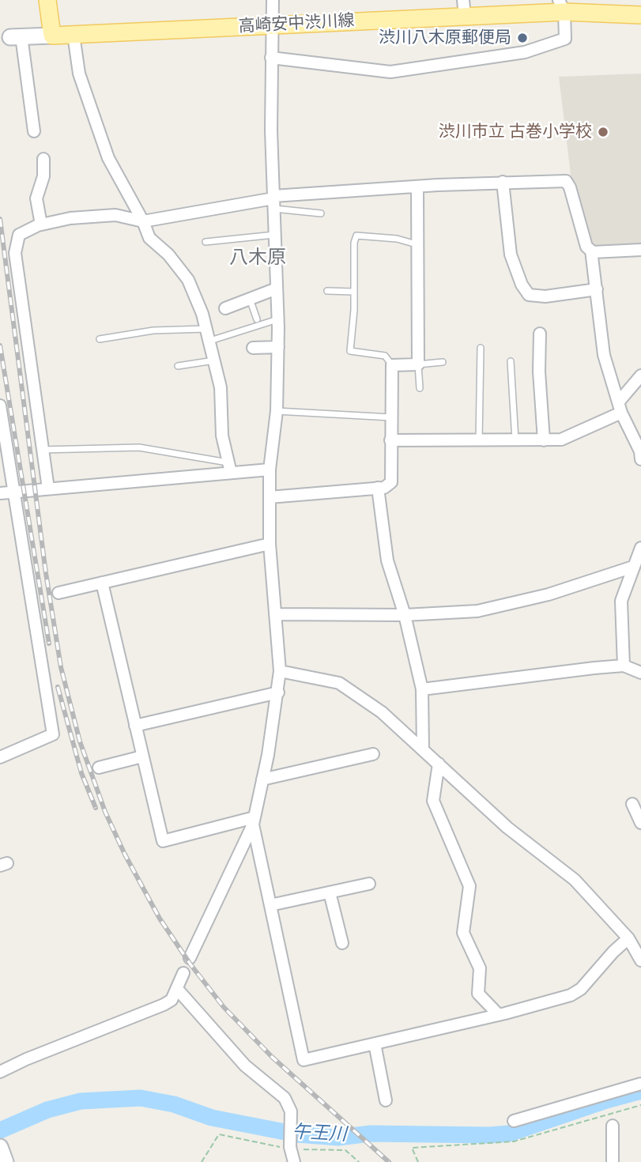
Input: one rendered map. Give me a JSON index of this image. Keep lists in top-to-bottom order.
{
  "streets": {
    "main road": ["高崎安中渋川線"]
  },
  "districts": ["八木原"],
  "water": ["午王川"],
  "places": ["渋川八木原郵便局", "渋川市立 古巻小学校"]
}
